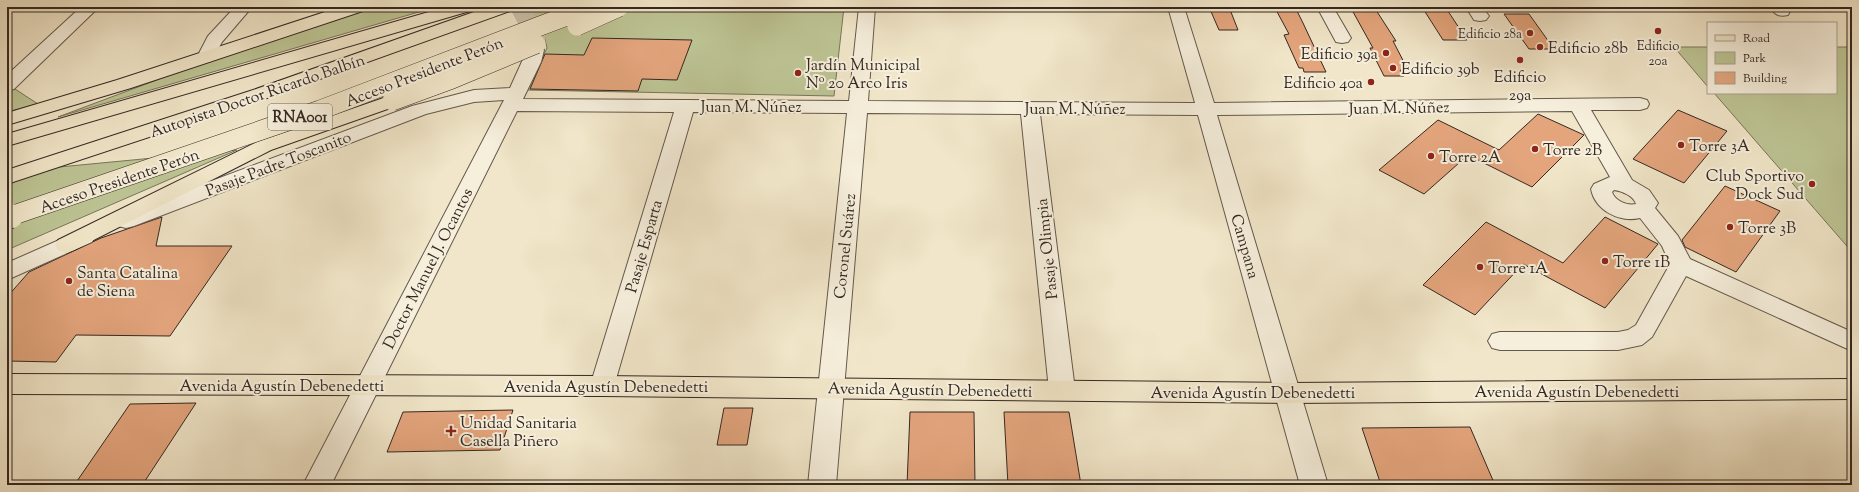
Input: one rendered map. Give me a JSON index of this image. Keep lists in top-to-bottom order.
{
  "streets": {
    "main road": [
      "Acceso Presidente Perón",
      "Autopista Doctor Ricardo Balbín",
      "RNA001",
      "Avenida Agustín Debenedetti"
    ],
    "street": [
      "Juan M. Núñez",
      "Pasaje Padre Toscanito",
      "Pasaje Esparta",
      "Coronel Suárez",
      "Campana",
      "Pasaje Olimpia",
      "Doctor Manuel J. Ocantos"
    ]
  },
  "crossings": [
    ["Juan M. Núñez", "Pasaje Padre Toscanito"],
    ["Juan M. Núñez", "Pasaje Esparta"],
    ["Juan M. Núñez", "Coronel Suárez"],
    ["Juan M. Núñez", "Campana"],
    ["Juan M. Núñez", "Pasaje Olimpia"],
    ["Juan M. Núñez", "Doctor Manuel J. Ocantos"],
    ["Pasaje Padre Toscanito", "Doctor Manuel J. Ocantos"],
    ["Pasaje Esparta", "Avenida Agustín Debenedetti"],
    ["Coronel Suárez", "Avenida Agustín Debenedetti"],
    ["Campana", "Avenida Agustín Debenedetti"],
    ["Pasaje Olimpia", "Avenida Agustín Debenedetti"],
    ["Doctor Manuel J. Ocantos", "Avenida Agustín Debenedetti"]
  ],
  "places": {
    "other": [
      "Edificio 20a",
      "Edificio 28a",
      "Edificio 28b",
      "Edificio 39a",
      "Edificio 29a",
      "Edificio 39b",
      "Jardín Municipal Nº 20 Arco Iris",
      "Edificio 40a",
      "Torre 3A",
      "Torre 2B",
      "Torre 2A",
      "Club Sportivo Dock Sud",
      "Torre 3B",
      "Torre 1B",
      "Torre 1A",
      "Santa Catalina de Siena"
    ],
    "health": ["Unidad Sanitaria Casella Piñero"]
  },
  "legend": ["Road", "Park", "Building"]
}
